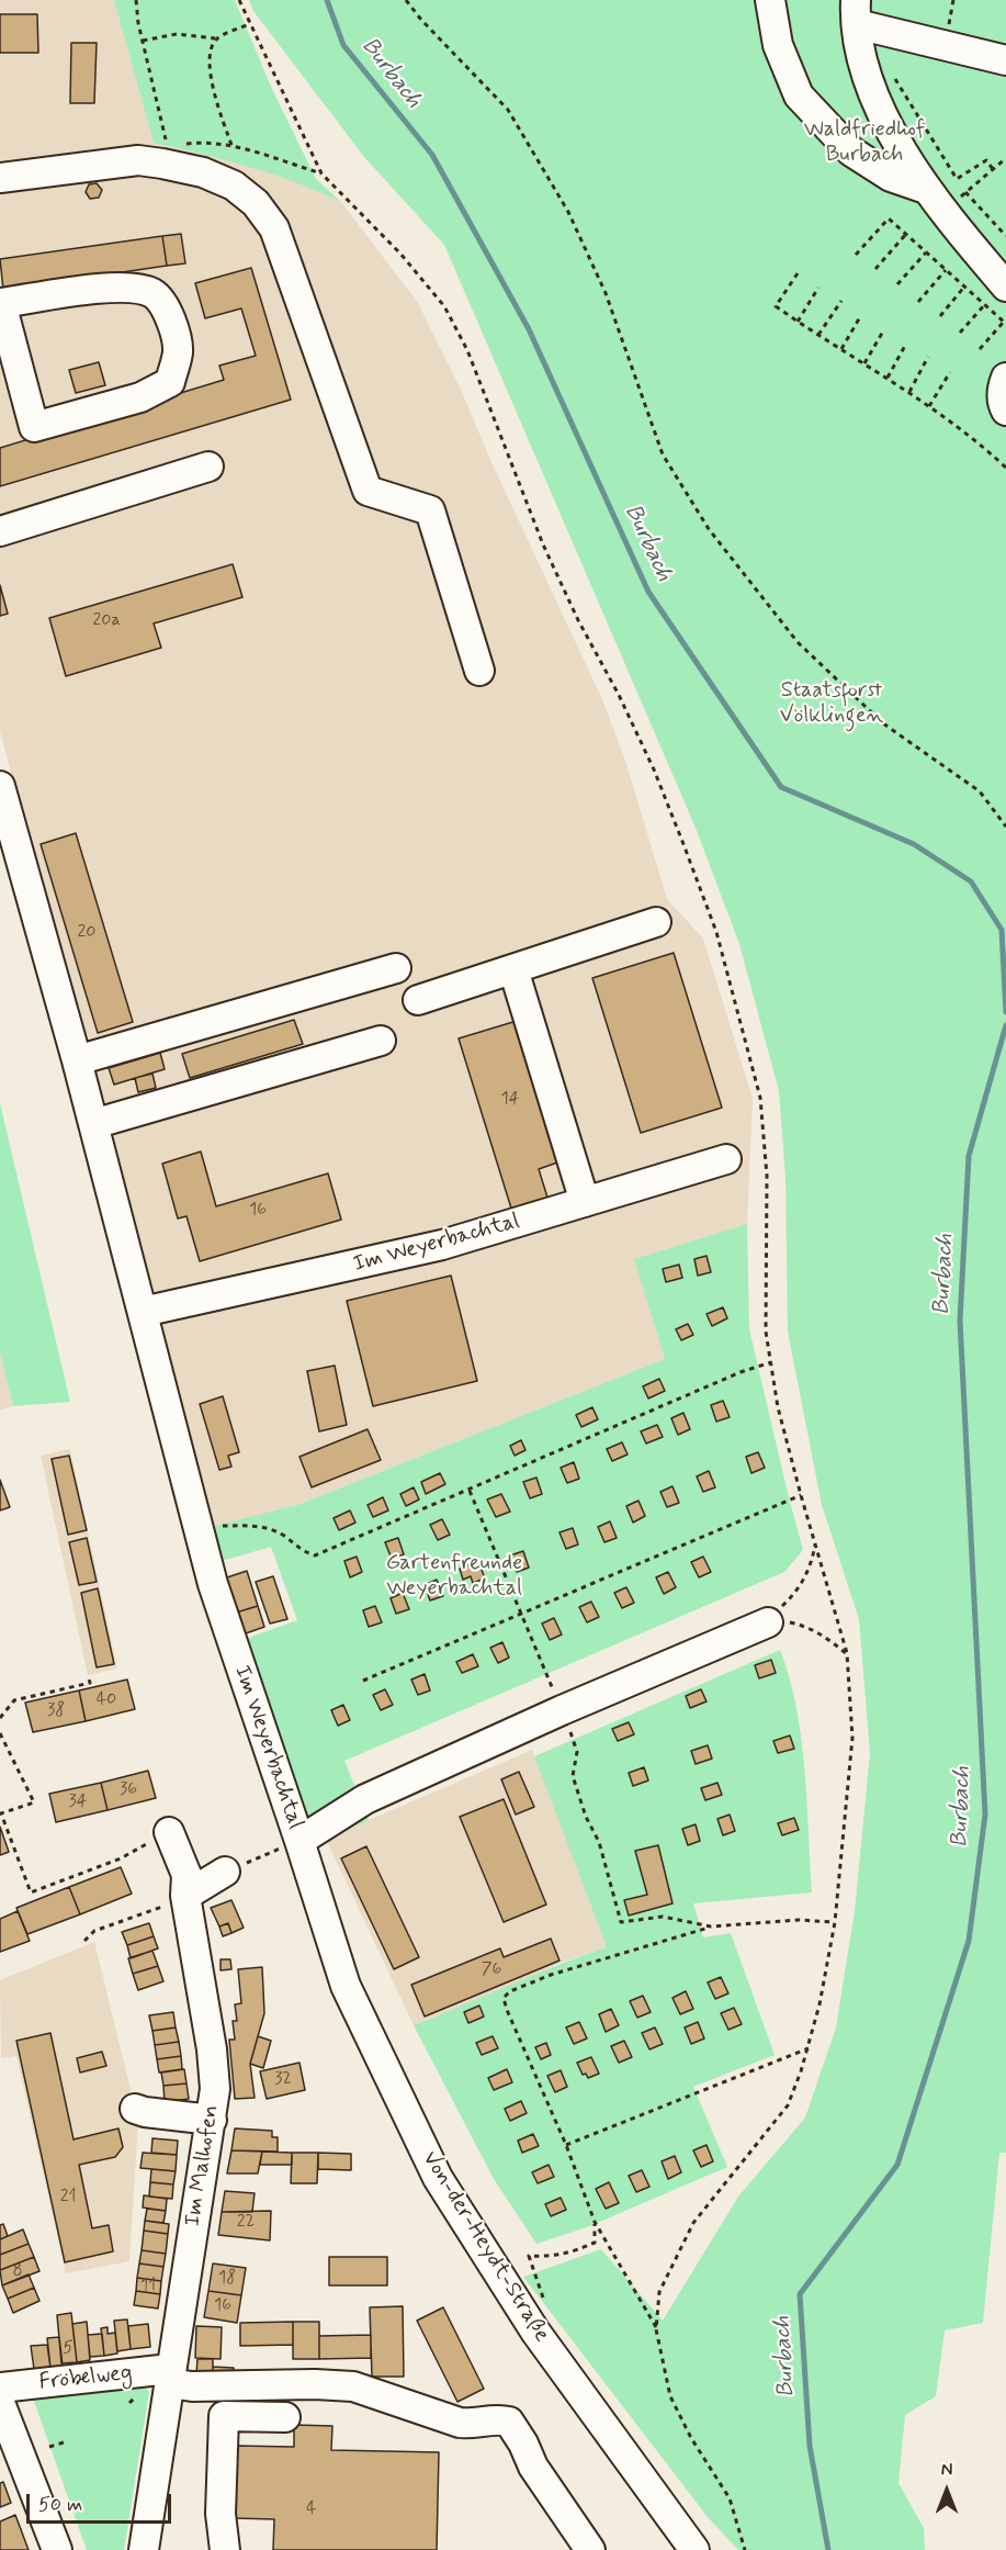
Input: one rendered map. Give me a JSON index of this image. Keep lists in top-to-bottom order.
{
  "streets": {
    "street": [
      "Im Weyerbachtal",
      "Im Malhofen",
      "Von-der-Heydt-Straße",
      "Fröbelweg"
    ]
  },
  "crossings": [
    ["Im Weyerbachtal", "Von-der-Heydt-Straße"],
    ["Im Malhofen", "Fröbelweg"]
  ],
  "water": ["Burbach"],
  "parks": ["Waldfriedhof Burbach", "Staatsforst Völklingen", "Gartenfreunde Weyerbachtal"],
  "house_numbers": [
    "20a",
    "20",
    "14",
    "16",
    "40",
    "38",
    "36",
    "34",
    "76",
    "32",
    "21",
    "22",
    "8",
    "18",
    "11",
    "16",
    "5",
    "4"
  ],
  "scale_bar": "50 m",
  "north": "top"
}
